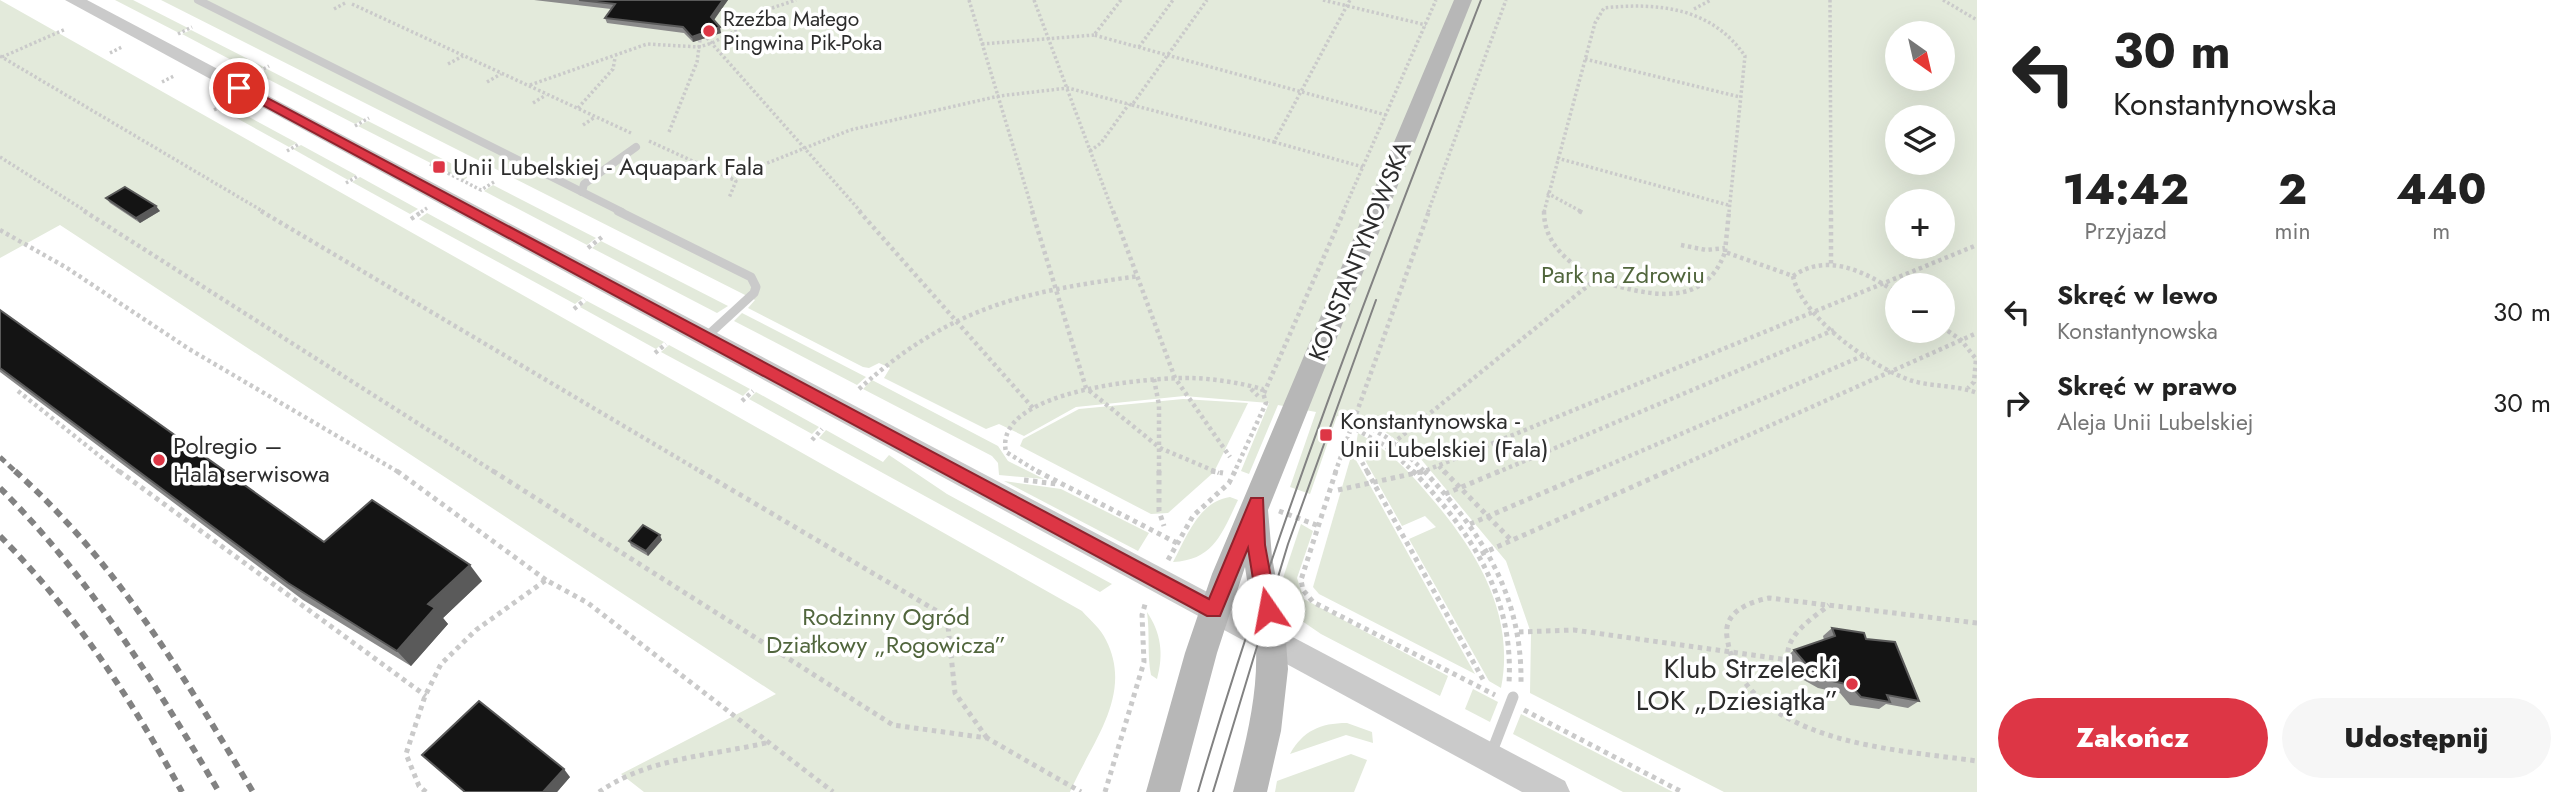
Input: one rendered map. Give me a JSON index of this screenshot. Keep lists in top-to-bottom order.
{
  "streets": {
    "main road": ["KONSTANTYNOWSKA"]
  },
  "parks": ["Park na Zdrowiu", "Rodzinny Ogród Działkowy „Rogowicza”"],
  "places": {
    "other": ["Rzeźba Małego Pingwina Pik-Poka", "Polregio – Hala serwisowa", "Klub Strzelecki LOK „Dziesiątka”"],
    "transit": ["Unii Lubelskiej - Aquapark Fala", "Konstantynowska - Unii Lubelskiej (Fala)"]
  },
  "north": "bottom right",
  "page": {
    "turn": ["30 m", "Konstantynowska"],
    "map_buttons": ["+", "−"],
    "eta": [
      "14:42",
      "Przyjazd",
      "2",
      "min",
      "440",
      "m"
    ],
    "list": [
      {
        "name": "Skręć w lewo",
        "note": "Konstantynowska",
        "value": "30 m"
      },
      {
        "name": "Skręć w prawo",
        "note": "Aleja Unii Lubelskiej",
        "value": "30 m"
      }
    ],
    "buttons": ["Zakończ", "Udostępnij"]
  }
}
